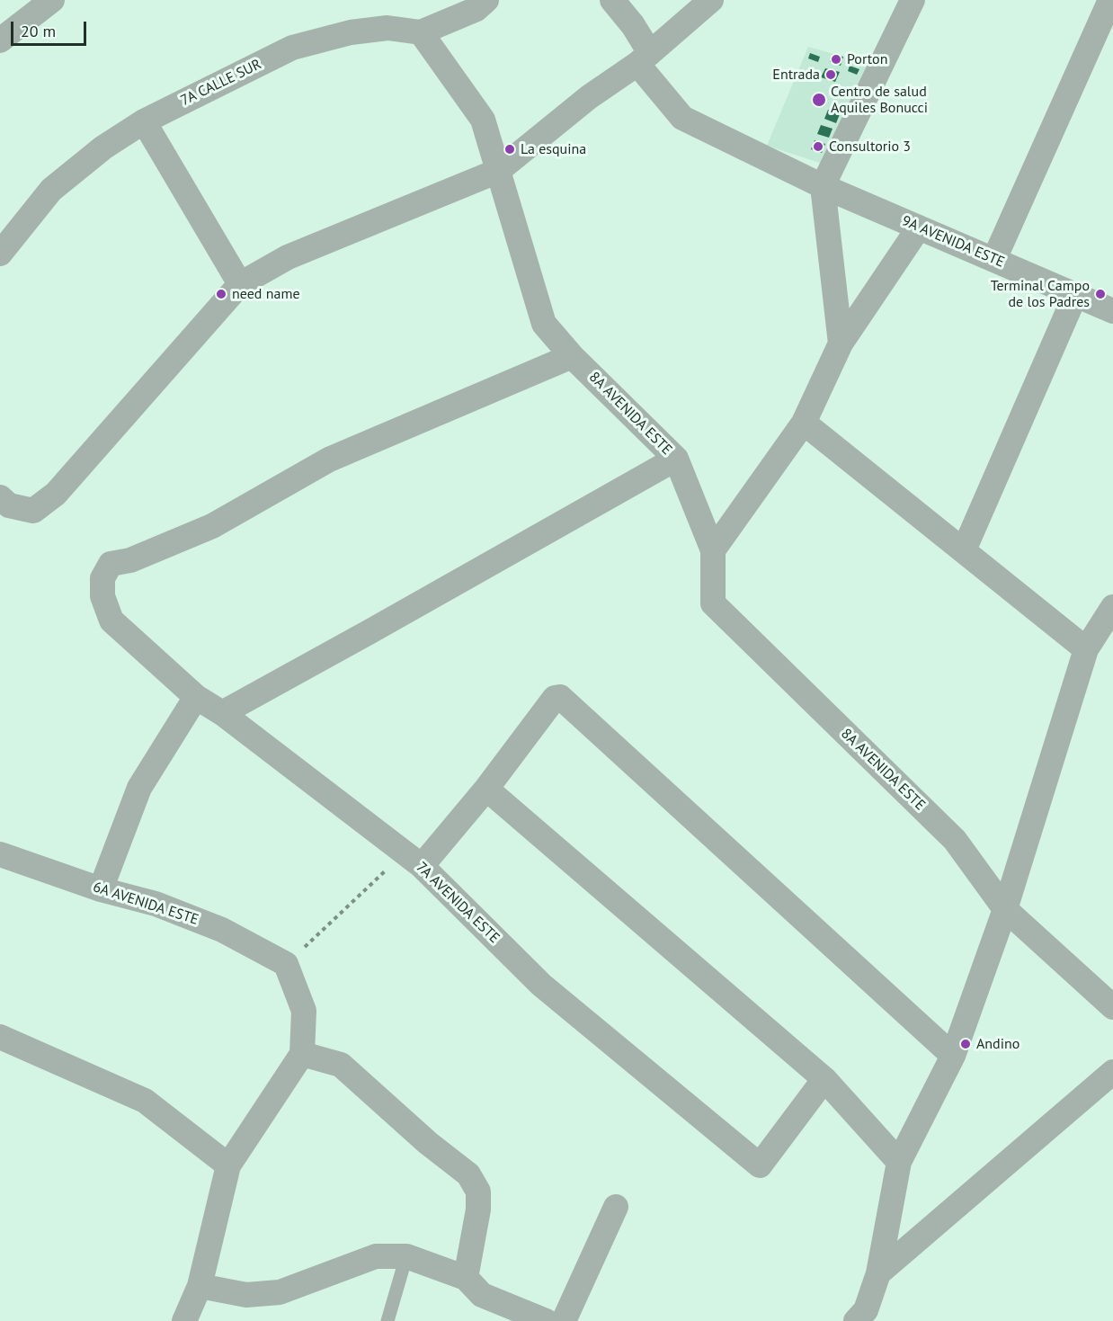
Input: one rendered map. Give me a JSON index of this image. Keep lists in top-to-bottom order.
{
  "streets": {
    "street": [
      "7A CALLE SUR",
      "9A AVENIDA ESTE",
      "8A AVENIDA ESTE",
      "7A AVENIDA ESTE",
      "6A AVENIDA ESTE"
    ]
  },
  "crossings": [
    ["7A CALLE SUR", "8A AVENIDA ESTE"],
    ["8A AVENIDA ESTE", "7A AVENIDA ESTE"]
  ],
  "places": [
    "Porton",
    "Entrada",
    "Centro de salud Aquiles Bonucci",
    "Consultorio 3",
    "La esquina",
    "need name",
    "Terminal Campo de los Padres",
    "Andino"
  ],
  "scale_bar": "20 m"
}
